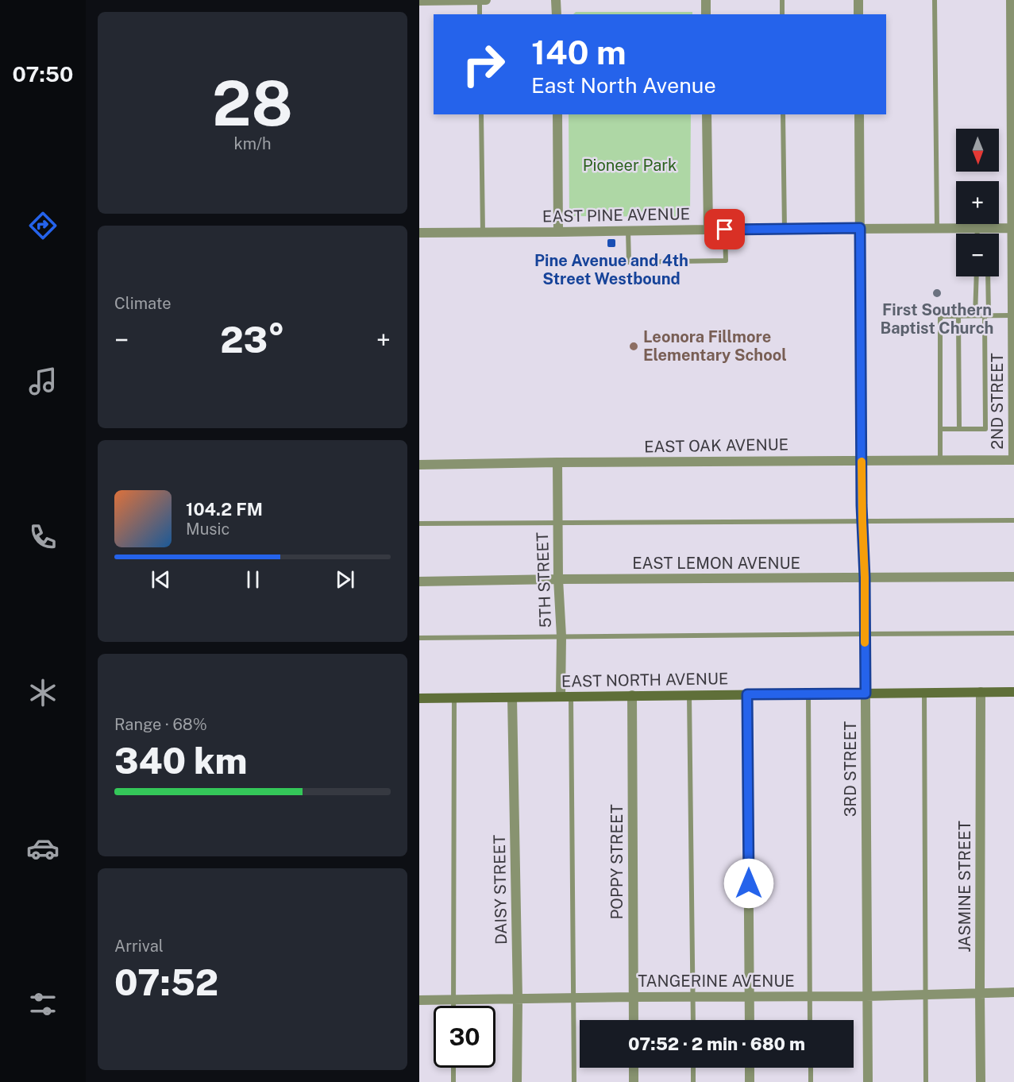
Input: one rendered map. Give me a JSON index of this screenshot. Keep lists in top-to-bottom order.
{
  "streets": {
    "street": [
      "EAST PINE AVENUE",
      "2ND STREET",
      "EAST OAK AVENUE",
      "EAST LEMON AVENUE",
      "5TH STREET",
      "EAST NORTH AVENUE",
      "3RD STREET",
      "POPPY STREET",
      "JASMINE STREET",
      "DAISY STREET",
      "TANGERINE AVENUE"
    ]
  },
  "crossings": [
    ["EAST PINE AVENUE", "2ND STREET"],
    ["EAST PINE AVENUE", "3RD STREET"],
    ["2ND STREET", "EAST OAK AVENUE"],
    ["EAST OAK AVENUE", "5TH STREET"],
    ["EAST OAK AVENUE", "3RD STREET"],
    ["EAST LEMON AVENUE", "5TH STREET"],
    ["EAST LEMON AVENUE", "3RD STREET"],
    ["5TH STREET", "EAST NORTH AVENUE"],
    ["EAST NORTH AVENUE", "3RD STREET"],
    ["EAST NORTH AVENUE", "POPPY STREET"],
    ["EAST NORTH AVENUE", "JASMINE STREET"],
    ["EAST NORTH AVENUE", "DAISY STREET"],
    ["3RD STREET", "TANGERINE AVENUE"],
    ["POPPY STREET", "TANGERINE AVENUE"],
    ["JASMINE STREET", "TANGERINE AVENUE"],
    ["DAISY STREET", "TANGERINE AVENUE"]
  ],
  "parks": ["Pioneer Park"],
  "places": {
    "transit": ["Pine Avenue and 4th Street Westbound"],
    "other": ["First Southern Baptist Church", "Leonora Fillmore Elementary School"]
  },
  "north": "bottom",
  "page": {
    "tabs": "07:50",
    "tile": [
      ["28", "km/h"],
      "Climate",
      ["Range · 68%", "340 km"],
      ["Arrival", "07:52"]
    ],
    "turn": ["140 m", "East North Avenue"],
    "map_buttons": ["+", "−"],
    "heat": ["−", "23°", "+"],
    "song": ["104.2 FM", "Music"],
    "limit": "30",
    "trip": "07:52 · 2 min · 680 m"
  }
}
